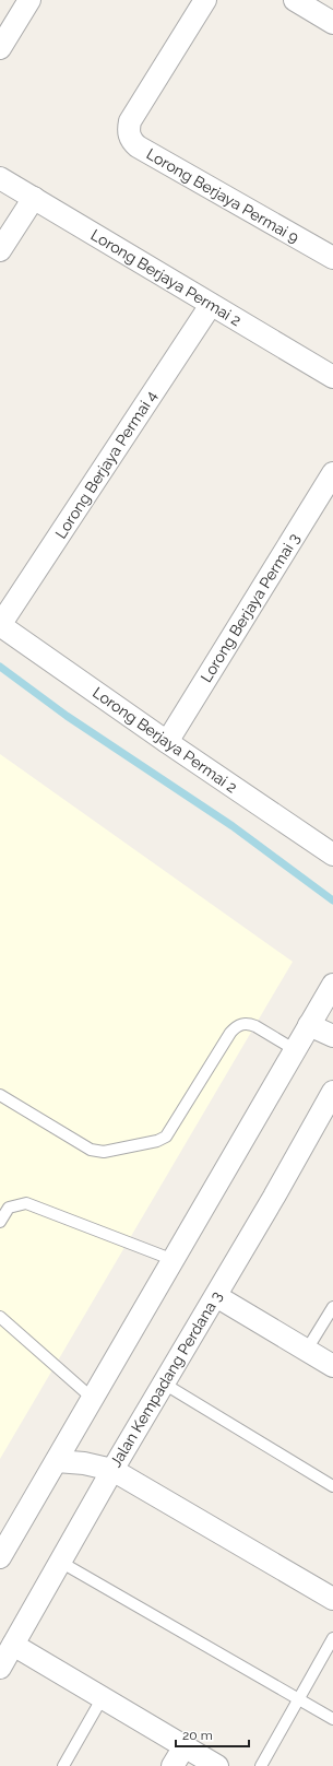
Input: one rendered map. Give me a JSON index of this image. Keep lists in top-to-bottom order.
{
  "streets": {
    "street": [
      "Lorong Berjaya Permai 9",
      "Lorong Berjaya Permai 2",
      "Lorong Berjaya Permai 4",
      "Lorong Berjaya Permai 3",
      "Jalan Kempadang Perdana 3"
    ]
  },
  "crossings": [
    ["Lorong Berjaya Permai 2", "Lorong Berjaya Permai 4"],
    ["Lorong Berjaya Permai 2", "Lorong Berjaya Permai 3"]
  ],
  "scale_bar": "20 m"
}
